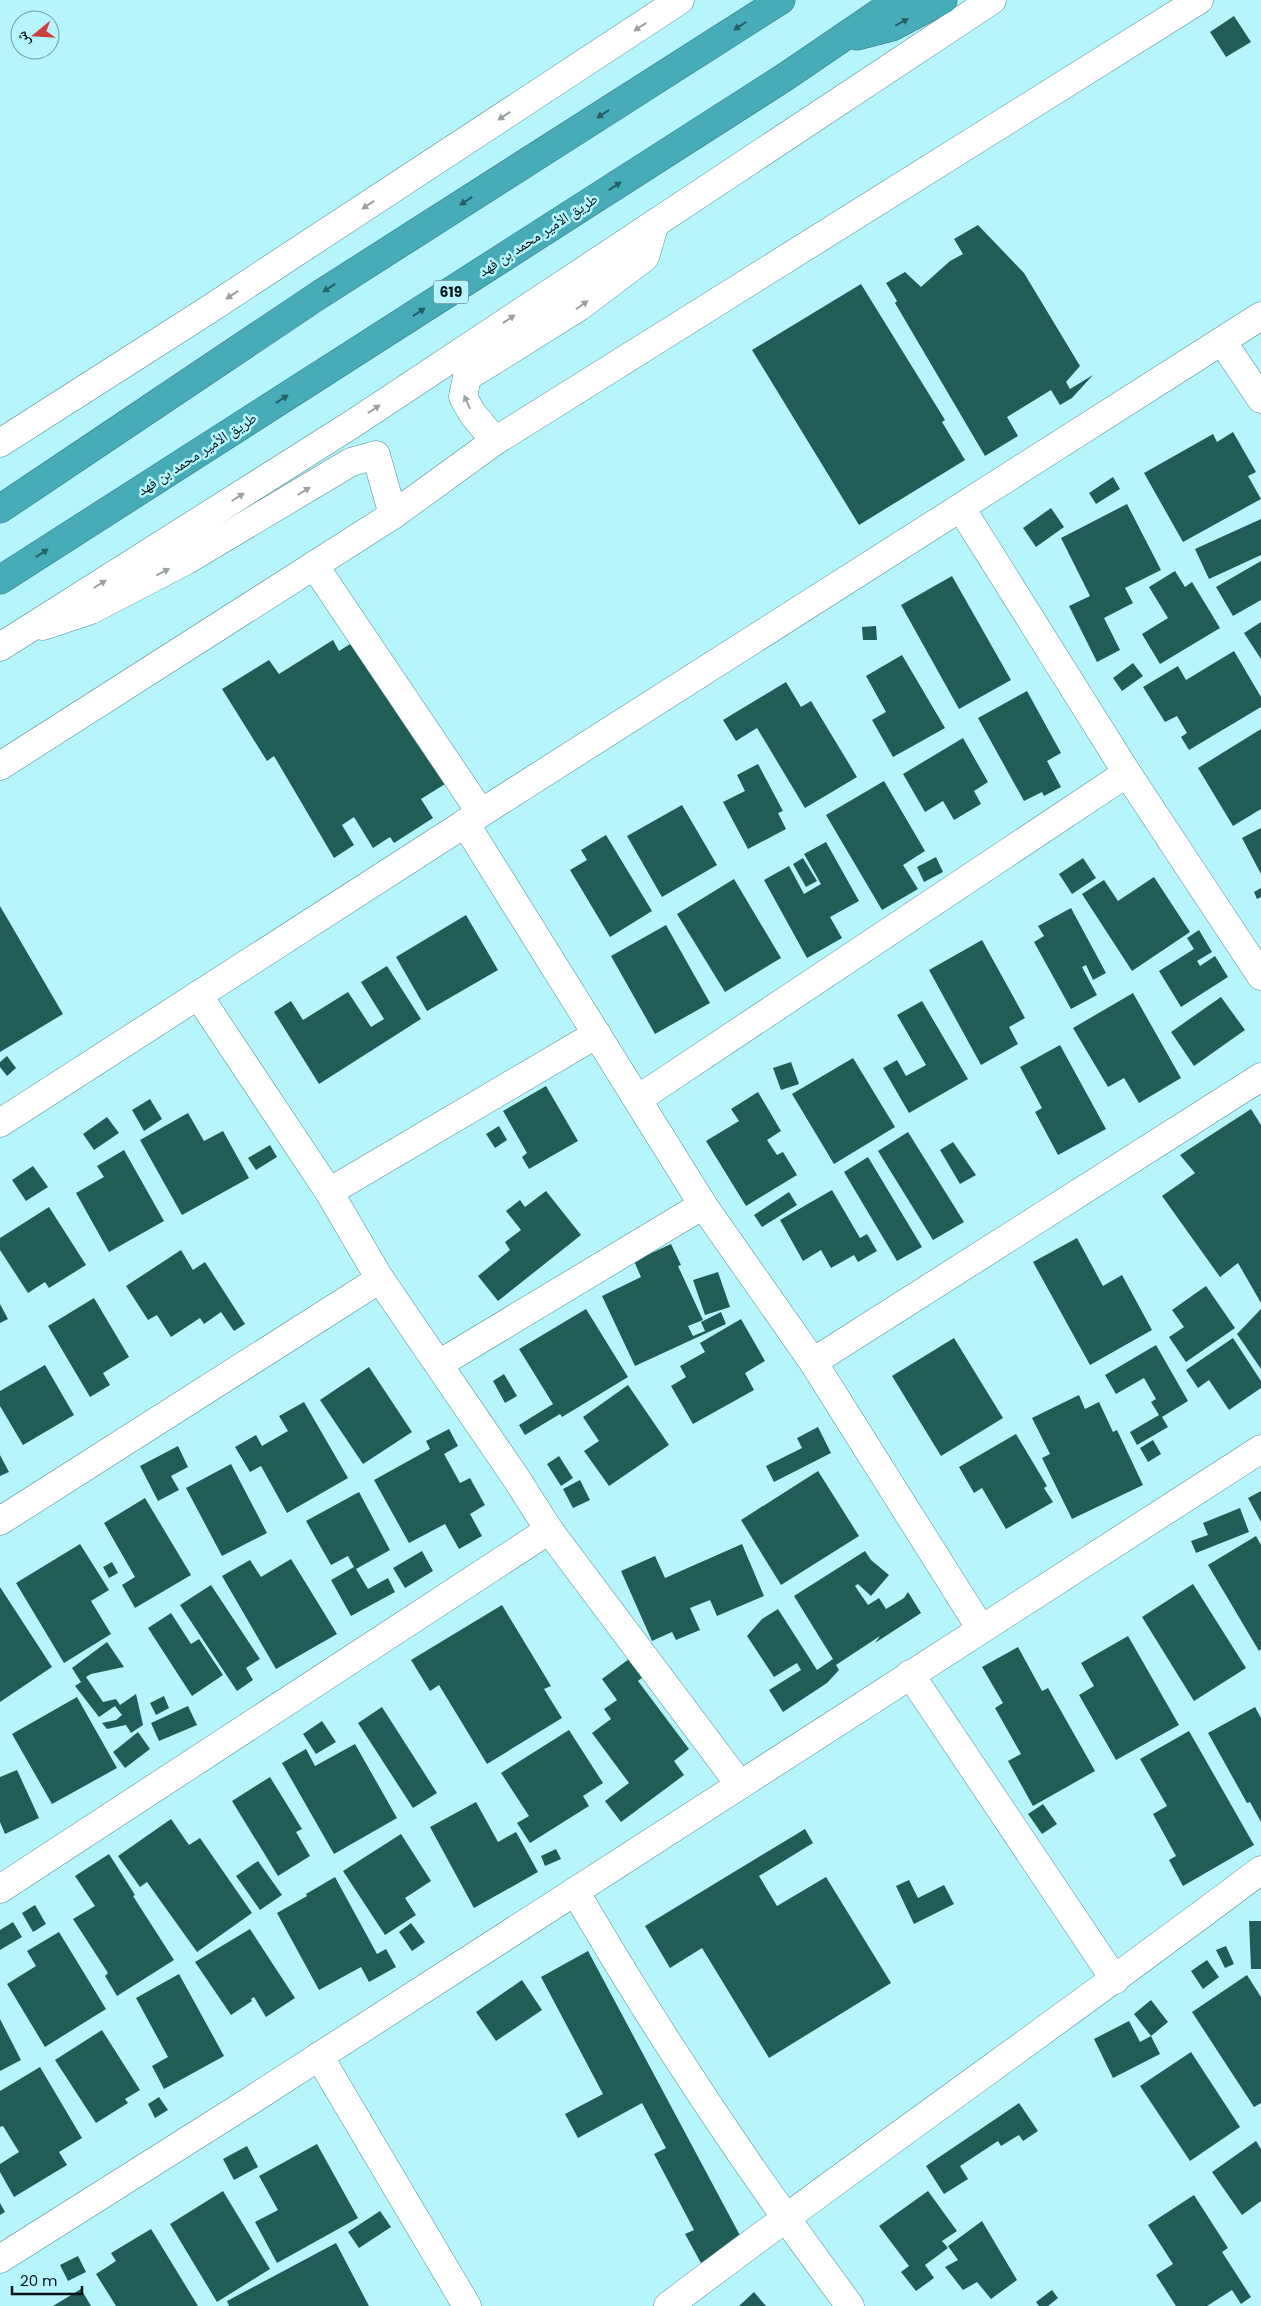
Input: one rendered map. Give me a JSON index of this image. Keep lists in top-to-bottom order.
{
  "streets": {
    "highway": ["طريق الأمير محمد بن فهد", "619"]
  },
  "scale_bar": "20 m",
  "north": "left"
}
